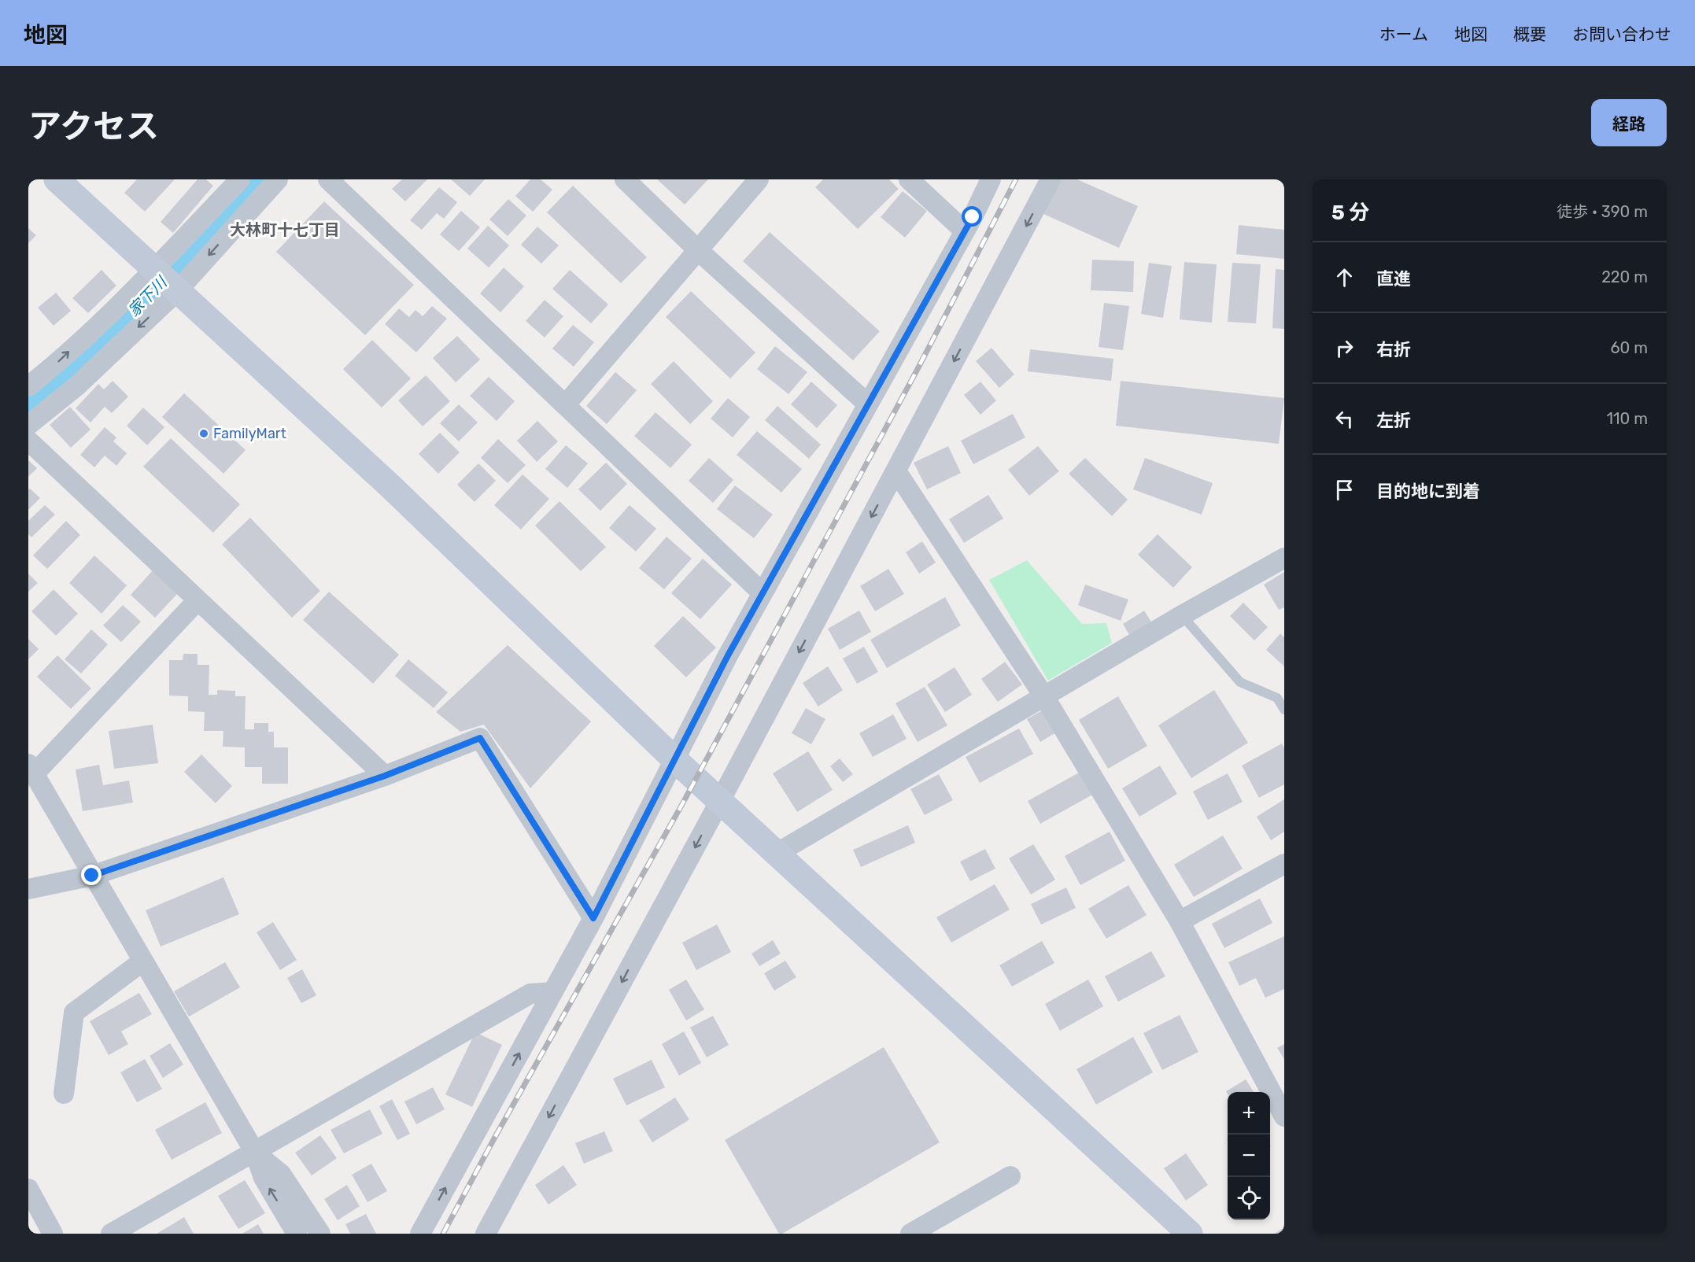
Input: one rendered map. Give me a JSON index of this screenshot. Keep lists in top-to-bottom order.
{
  "districts": ["大林町十七丁目"],
  "water": ["家下川"],
  "places": ["FamilyMart"],
  "page": {
    "header": "地図",
    "nav": [
      "ホーム",
      "地図",
      "概要",
      "お問い合わせ"
    ],
    "title": "アクセス",
    "buttons": "経路",
    "heading": ["5 分", "徒歩 · 390 m"],
    "list": [
      ["直進", "220 m"],
      ["右折", "60 m"],
      ["左折", "110 m"],
      "目的地に到着"
    ],
    "map_buttons": ["+", "−"]
  }
}
